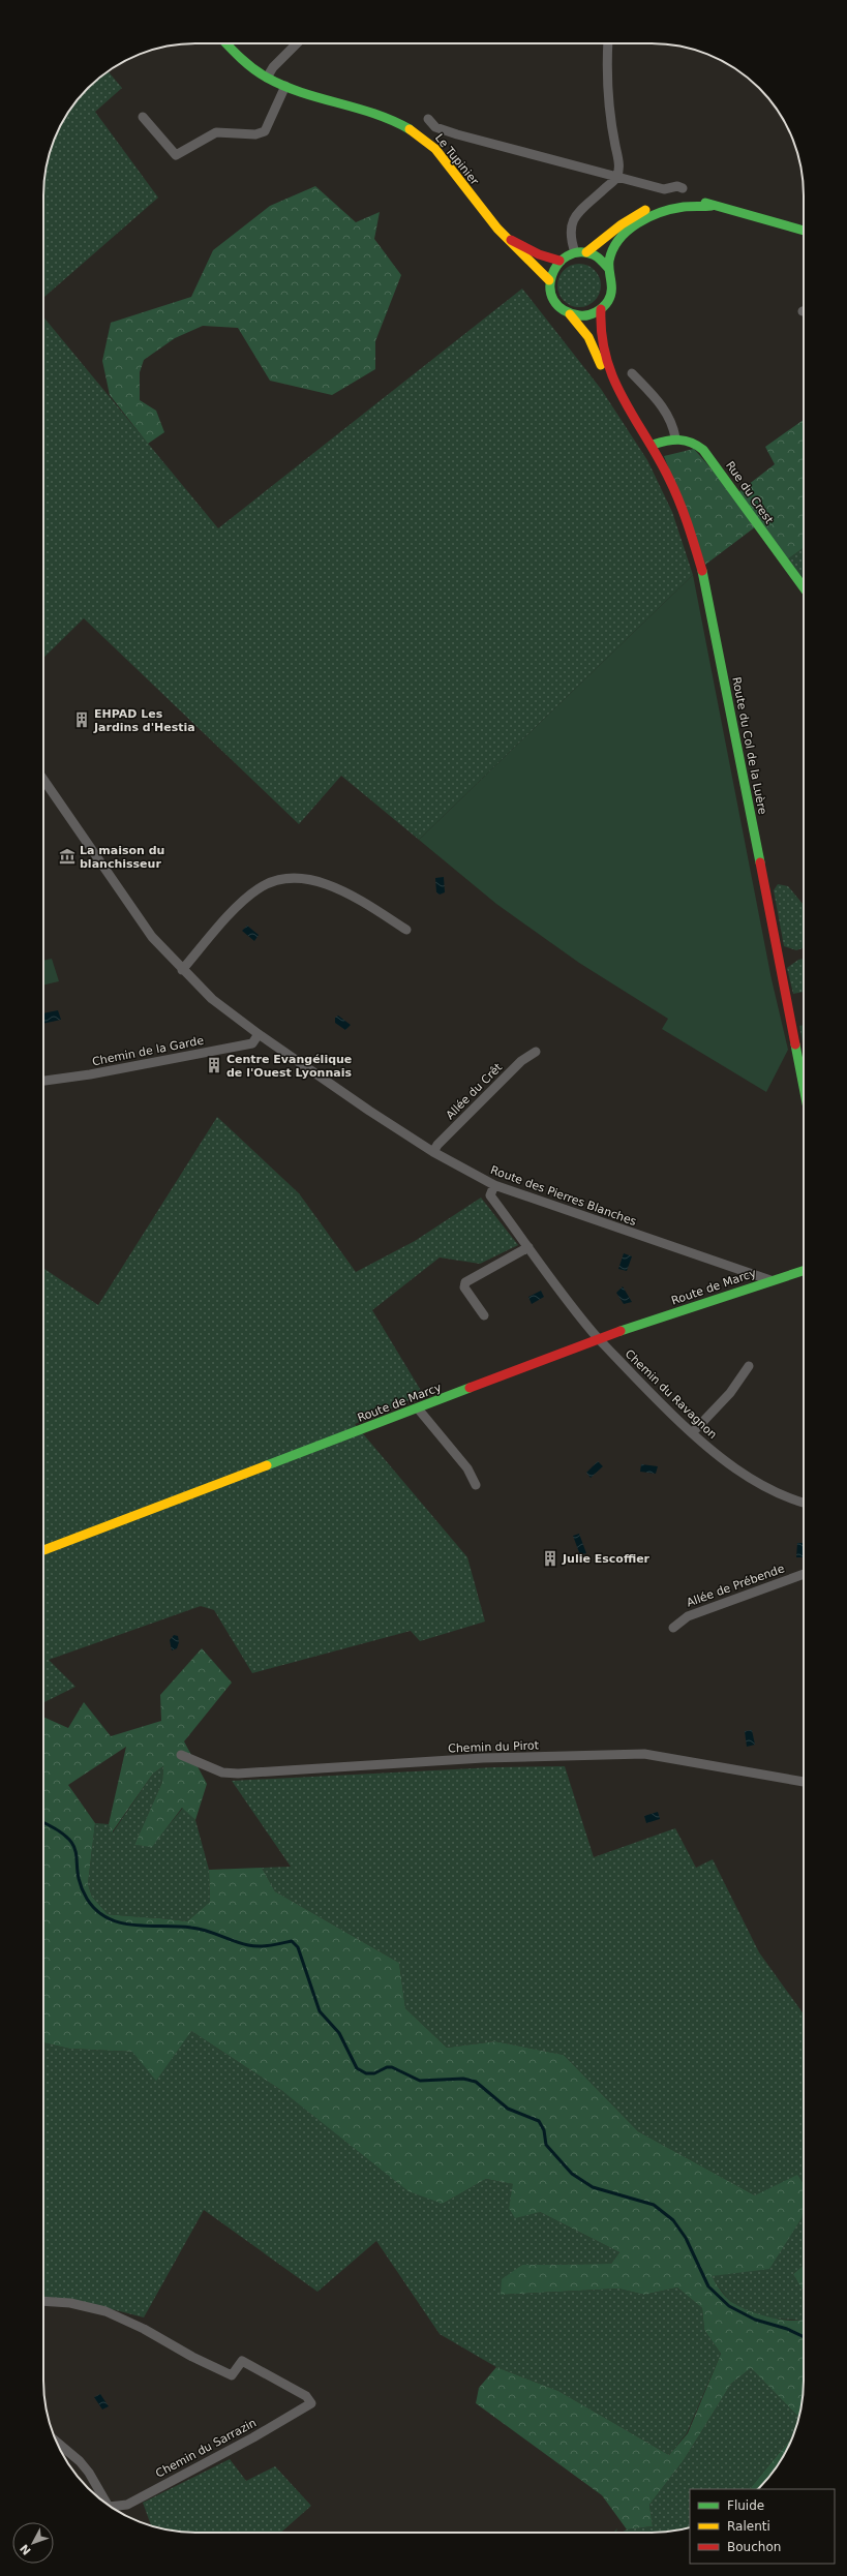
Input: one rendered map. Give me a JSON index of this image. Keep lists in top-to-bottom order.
{
  "streets": {
    "main road": [
      "Le Tupinier",
      "Rue du Crest",
      "Route du Col de la Luère",
      "Route de Marcy"
    ],
    "street": [
      "Chemin de la Garde",
      "Allée du Crêt",
      "Route des Pierres Blanches",
      "Chemin du Ravagnon",
      "Allée de Prébende",
      "Chemin du Pirot",
      "Chemin du Sarrazin"
    ]
  },
  "crossings": [
    ["Le Tupinier", "Route du Col de la Luère"],
    ["Chemin de la Garde", "Route des Pierres Blanches"],
    ["Allée du Crêt", "Route des Pierres Blanches"],
    ["Route des Pierres Blanches", "Route de Marcy"],
    ["Route des Pierres Blanches", "Chemin du Ravagnon"],
    ["Route de Marcy", "Chemin du Ravagnon"]
  ],
  "places": {
    "building": ["EHPAD Les Jardins d'Hestia", "Centre Evangélique de l'Ouest Lyonnais", "Julie Escoffier"],
    "museum": ["La maison du blanchisseur"]
  },
  "legend": ["Fluide", "Ralenti", "Bouchon"],
  "north": "bottom left"
}
